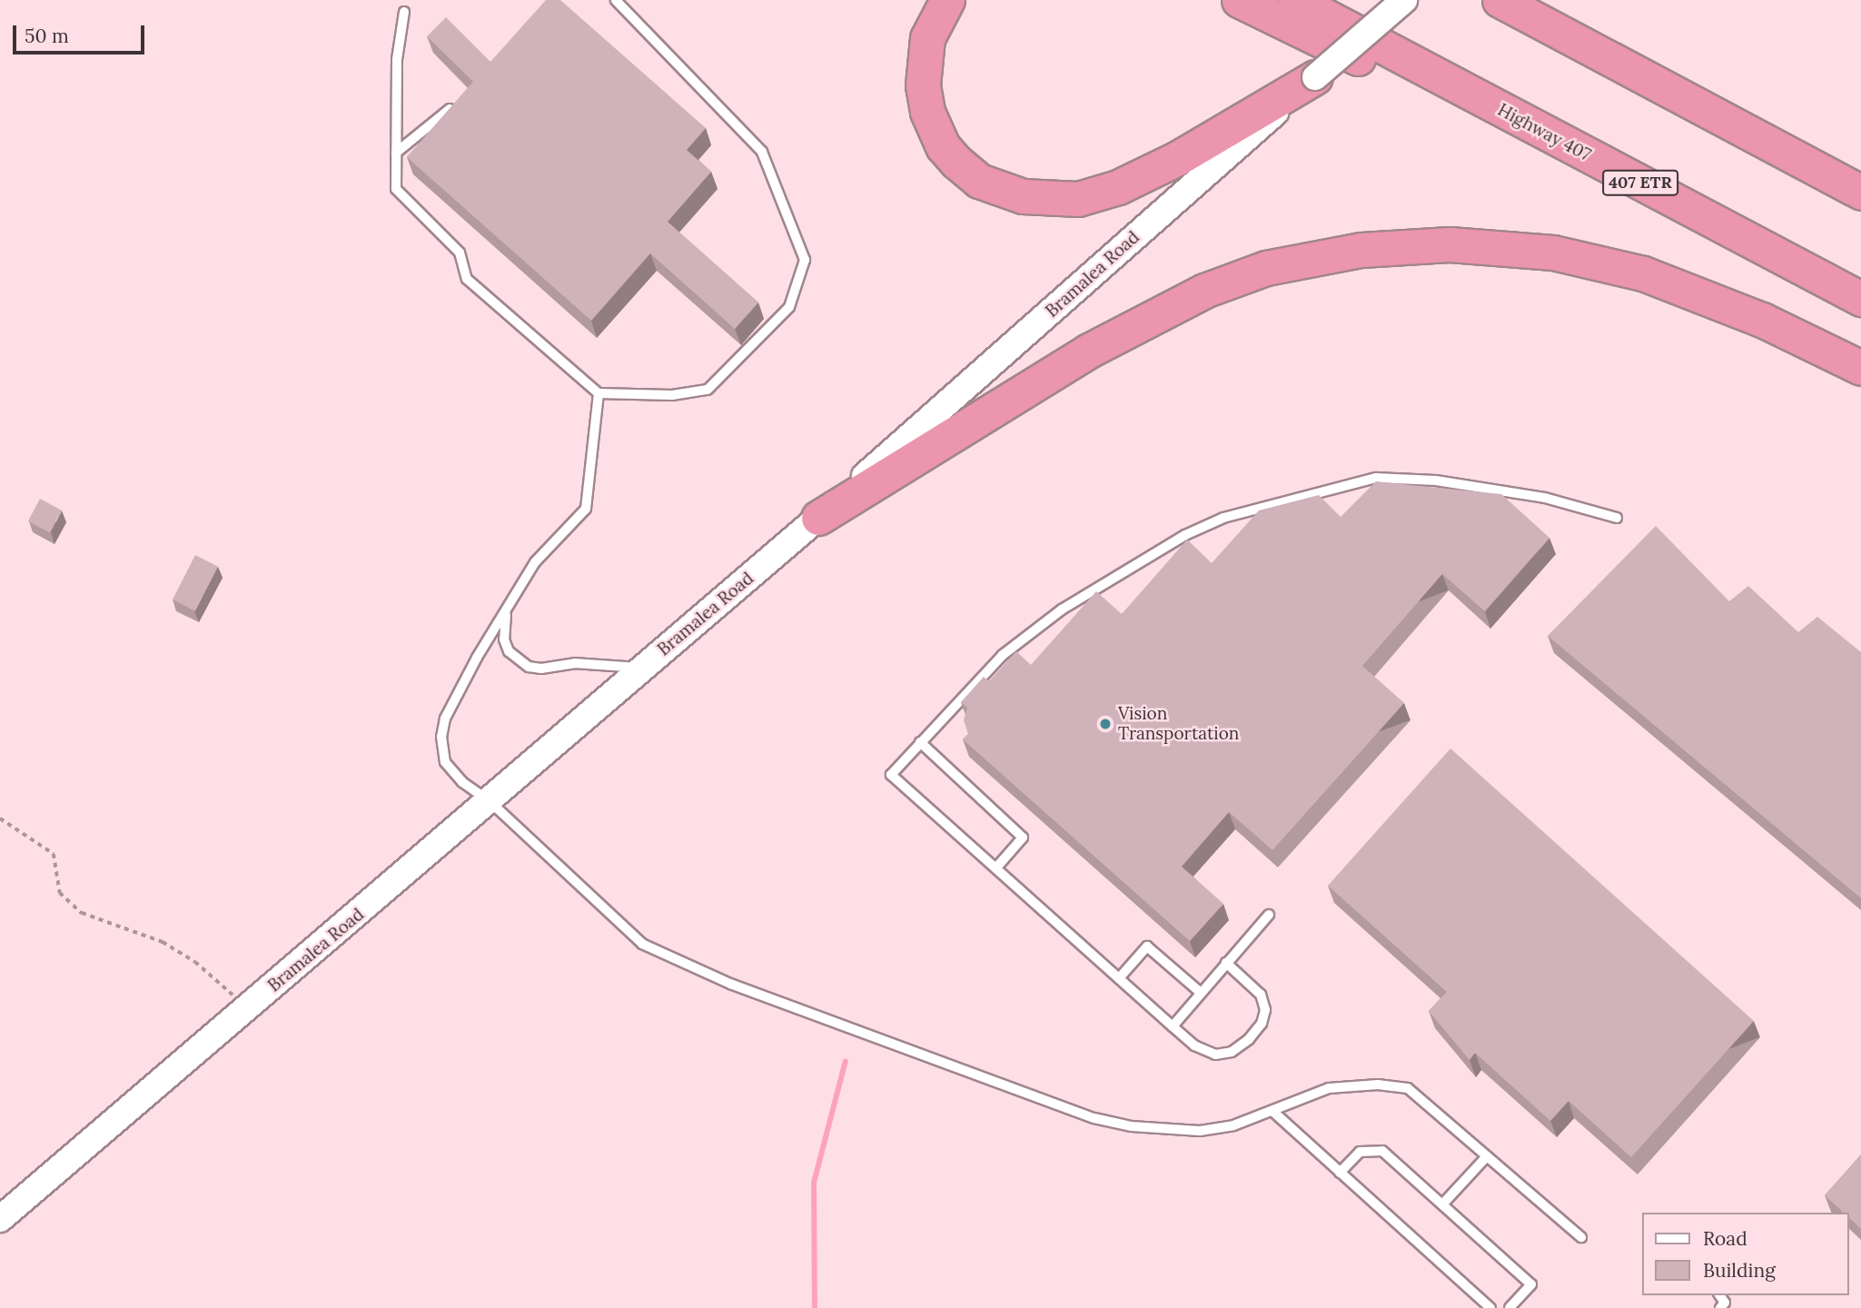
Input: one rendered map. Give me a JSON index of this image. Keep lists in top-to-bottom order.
{
  "streets": {
    "highway": ["Highway 407", "407 ETR"],
    "main road": ["Bramalea Road"]
  },
  "places": ["Vision Transportation"],
  "legend": ["Road", "Building"],
  "scale_bar": "50 m"
}
